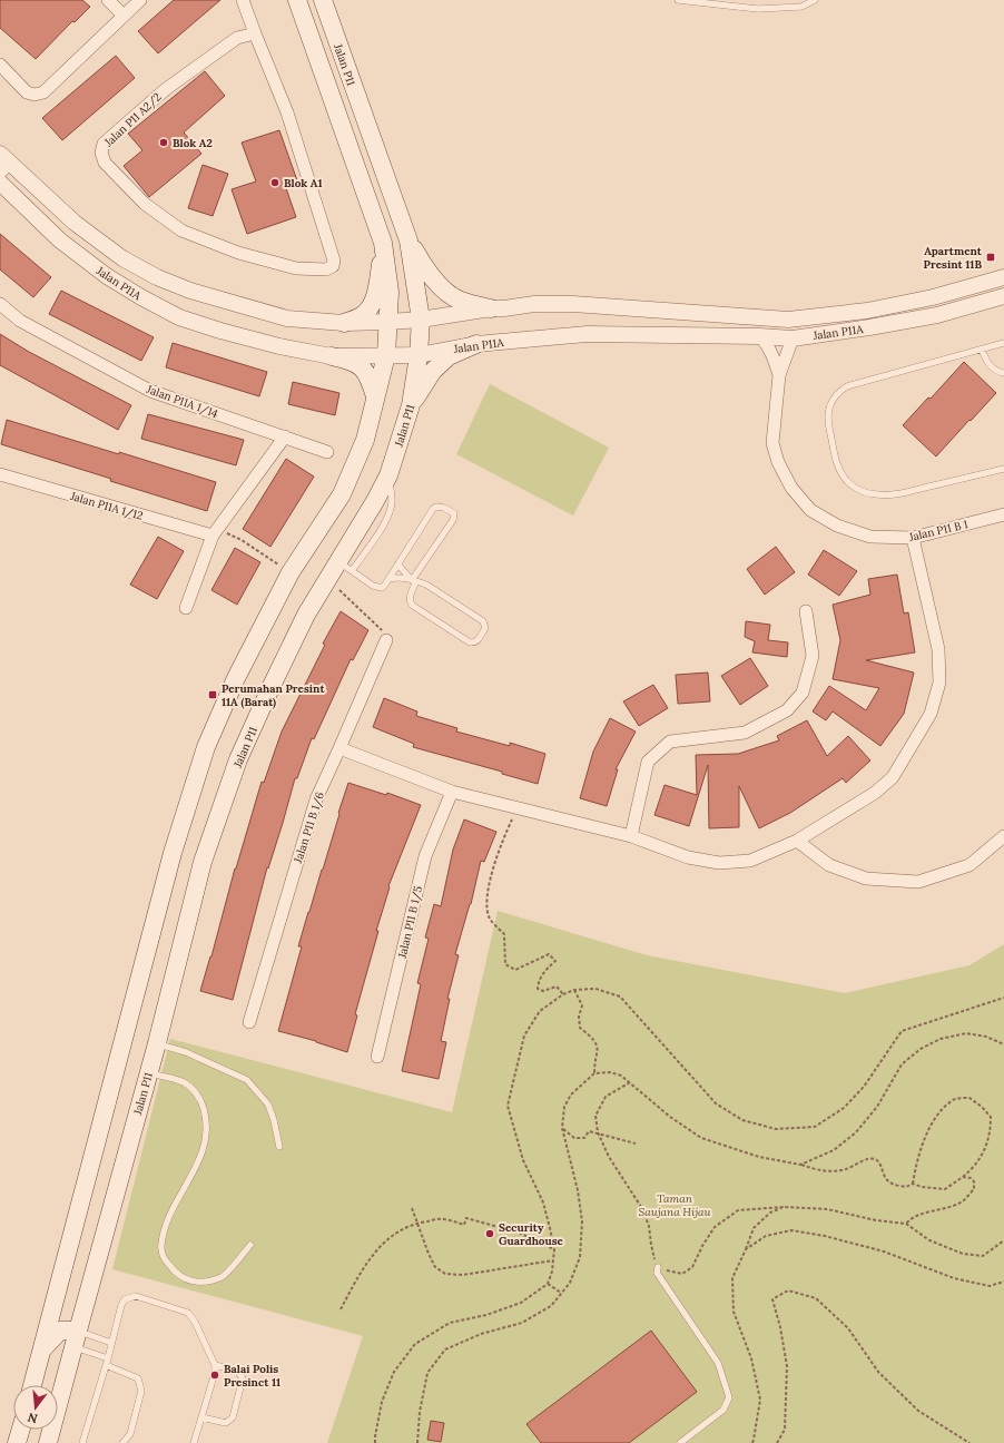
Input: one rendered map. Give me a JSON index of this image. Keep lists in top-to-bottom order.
{
  "streets": {
    "main road": ["Jalan P11"],
    "street": [
      "Jalan P11 A2/2",
      "Jalan P11A",
      "Jalan P11A 1/14",
      "Jalan P11A 1/12",
      "Jalan P11 B 1",
      "Jalan P11 B 1/6",
      "Jalan P11 B 1/5"
    ]
  },
  "crossings": [
    ["Jalan P11", "Jalan P11A"],
    ["Jalan P11A", "Jalan P11 B 1"]
  ],
  "parks": ["Taman Saujana Hijau"],
  "places": {
    "other": [
      "Blok A2",
      "Blok A1",
      "Security Guardhouse",
      "Balai Polis Presinct 11"
    ],
    "transit": ["Apartment Presint 11B", "Perumahan Presint 11A (Barat)"]
  },
  "north": "bottom"
}
